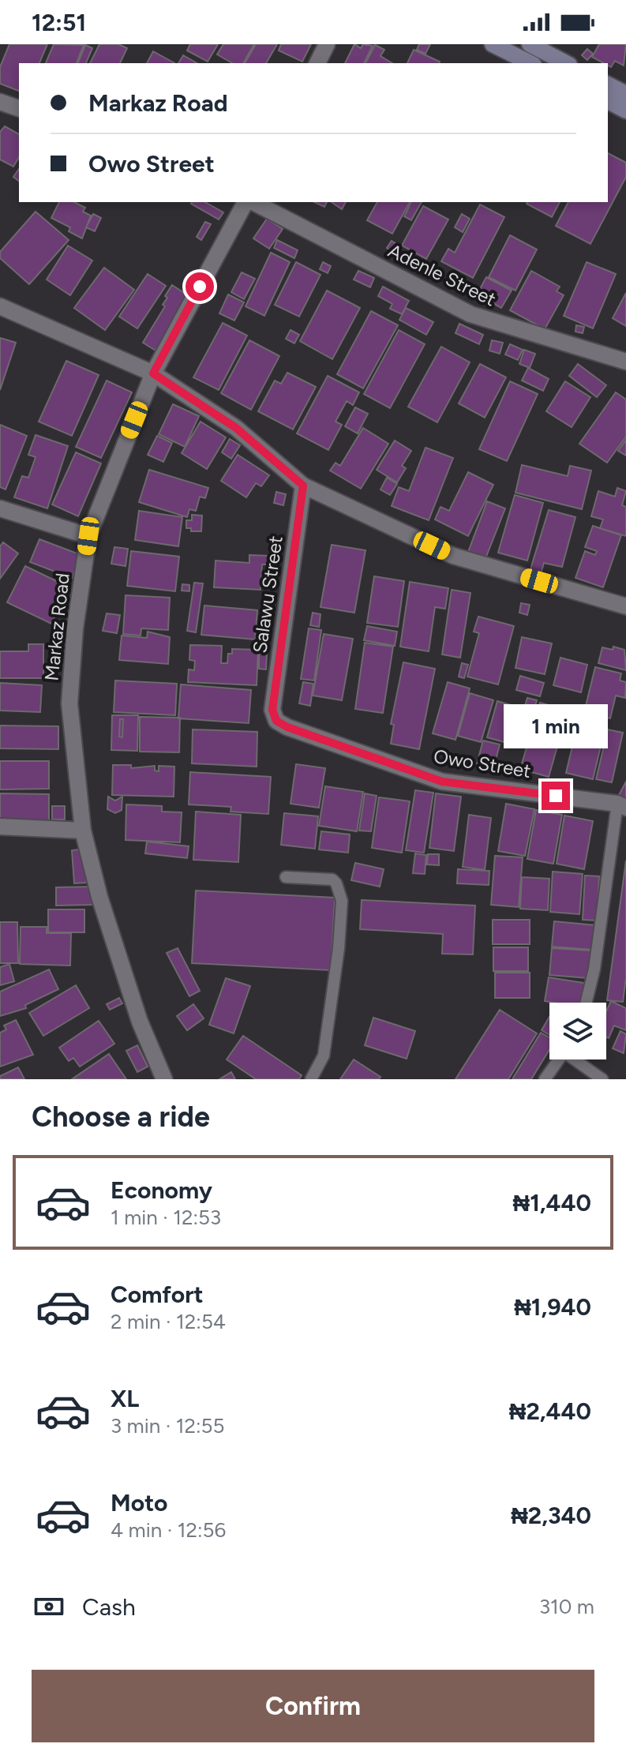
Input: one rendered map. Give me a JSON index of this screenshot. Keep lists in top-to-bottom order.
{
  "streets": {
    "street": [
      "Adenle Street",
      "Salawu Street",
      "Markaz Road",
      "Owo Street"
    ]
  },
  "crossings": [
    ["Salawu Street", "Owo Street"]
  ],
  "page": {
    "status": "12:51",
    "banner": ["Markaz Road", "Owo Street"],
    "bubble": "1 min",
    "heading": "Choose a ride",
    "list": [
      {
        "name": "Economy",
        "note": "1 min · 12:53",
        "value": "₦1,440"
      },
      {
        "name": "Comfort",
        "note": "2 min · 12:54",
        "value": "₦1,940"
      },
      {
        "name": "XL",
        "note": "3 min · 12:55",
        "value": "₦2,440"
      },
      {
        "name": "Moto",
        "note": "4 min · 12:56",
        "value": "₦2,340"
      }
    ],
    "pay": ["Cash", "310 m"],
    "buttons": "Confirm"
  }
}
